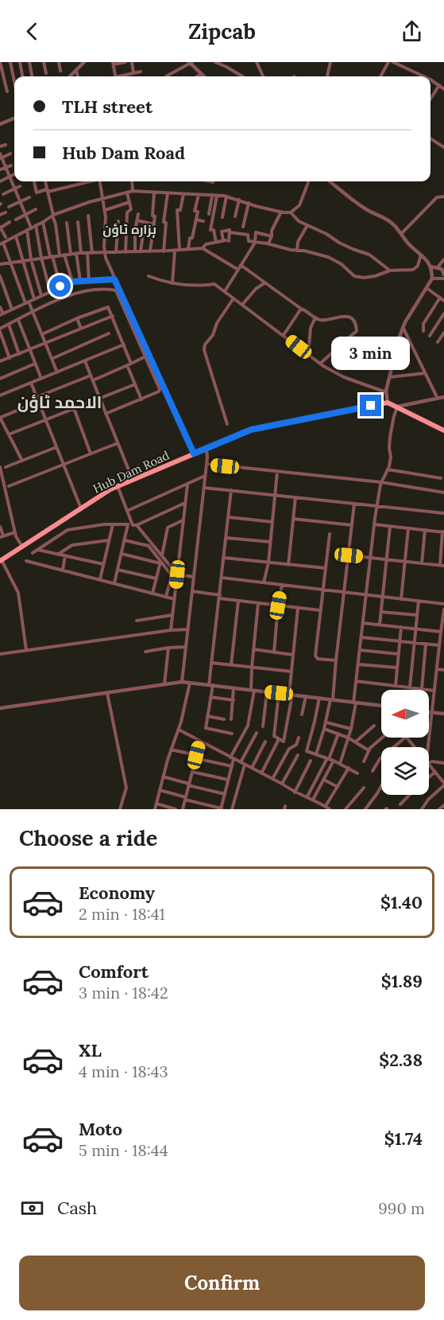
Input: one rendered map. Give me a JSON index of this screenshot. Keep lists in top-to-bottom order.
{
  "streets": {
    "main road": ["Hub Dam Road"]
  },
  "districts": ["ہزارہ ٹاؤن", "الاحمد ٹاؤن"],
  "north": "left",
  "page": {
    "header": "Zipcab",
    "banner": ["TLH street", "Hub Dam Road"],
    "bubble": "3 min",
    "heading": "Choose a ride",
    "list": [
      {
        "name": "Economy",
        "note": "2 min · 18:41",
        "value": "$1.40"
      },
      {
        "name": "Comfort",
        "note": "3 min · 18:42",
        "value": "$1.89"
      },
      {
        "name": "XL",
        "note": "4 min · 18:43",
        "value": "$2.38"
      },
      {
        "name": "Moto",
        "note": "5 min · 18:44",
        "value": "$1.74"
      }
    ],
    "pay": ["Cash", "990 m"],
    "buttons": "Confirm"
  }
}
